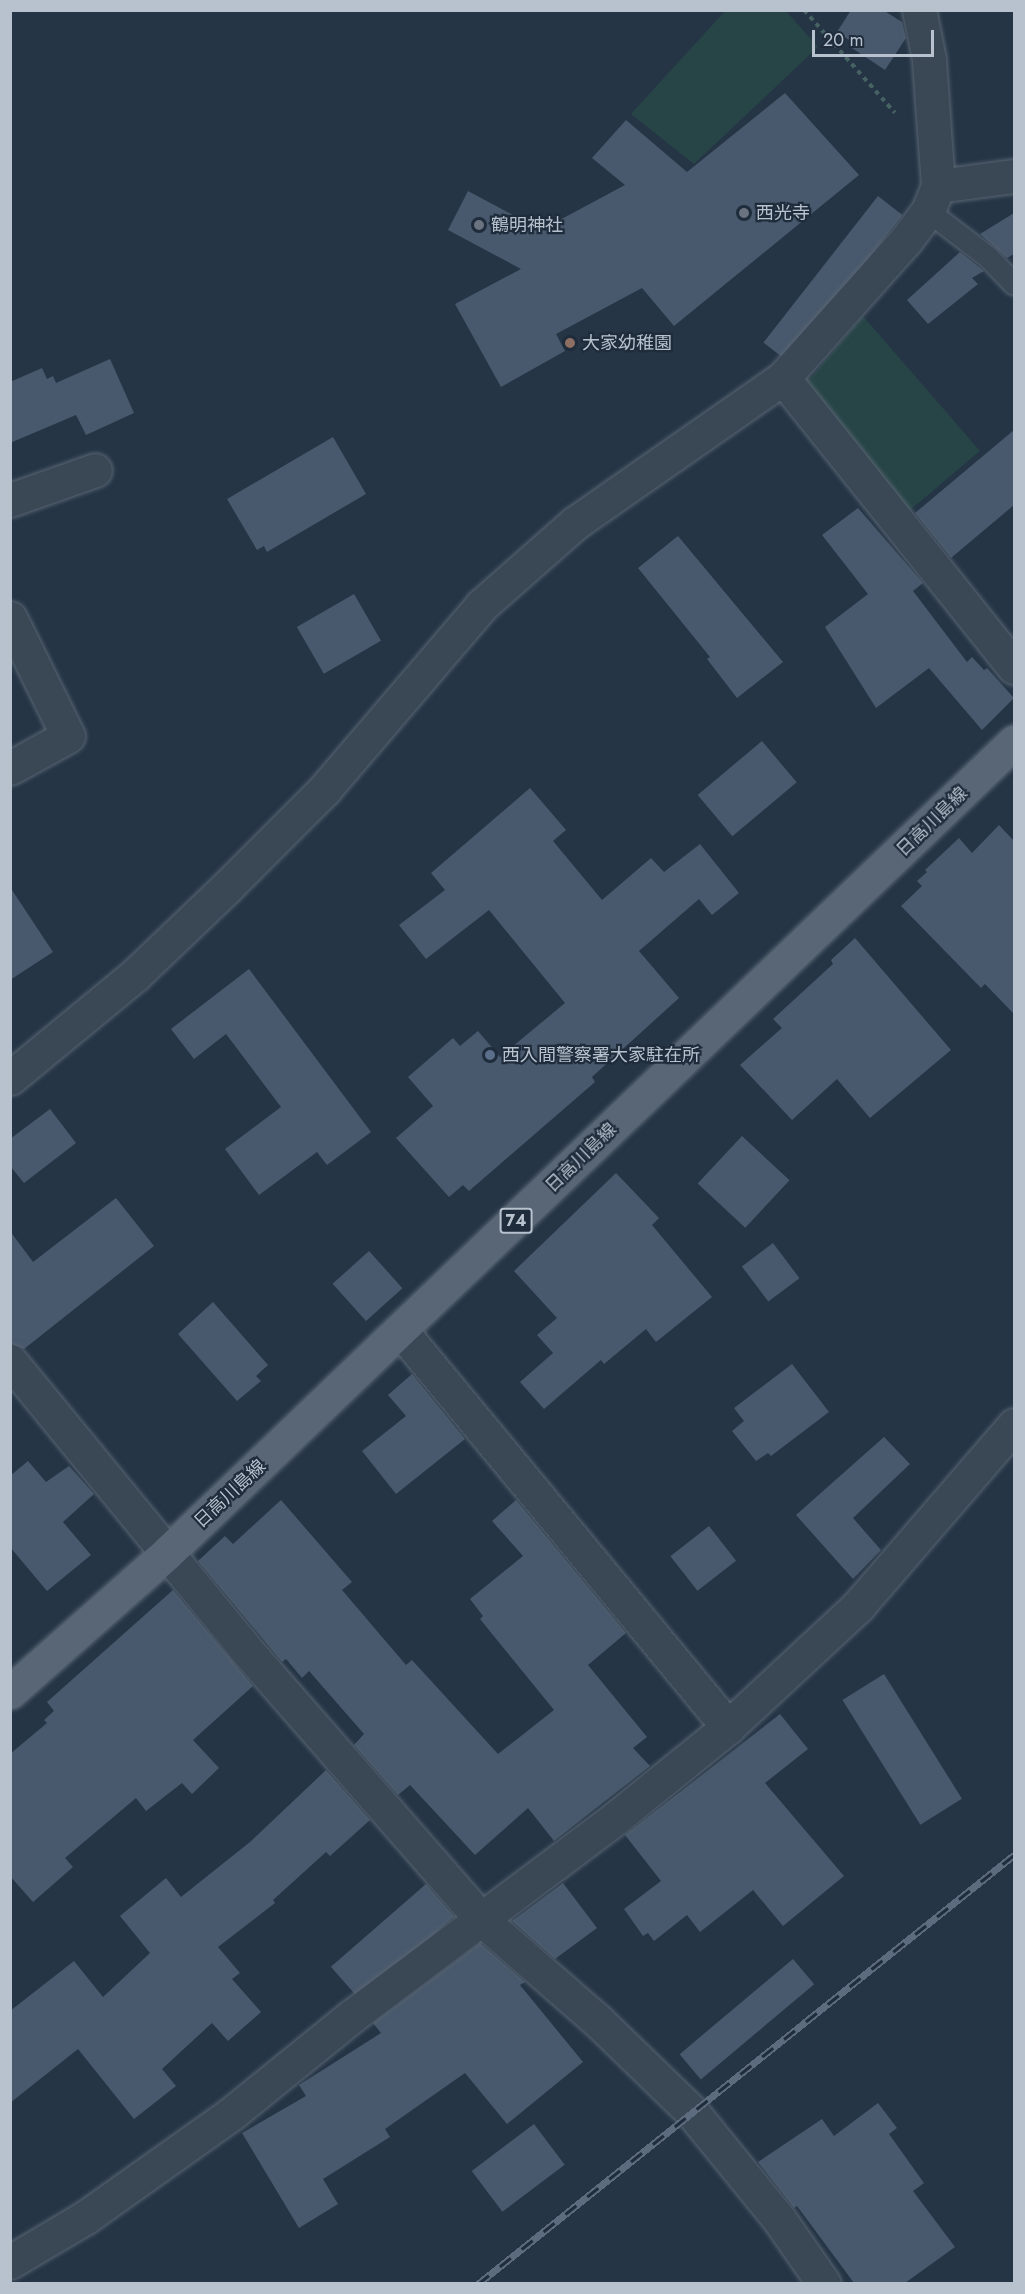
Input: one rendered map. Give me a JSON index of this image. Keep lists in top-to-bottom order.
{
  "streets": {
    "main road": ["日高川島線", "74"]
  },
  "places": [
    "西光寺",
    "鶴明神社",
    "大家幼稚園",
    "西入間警察署大家駐在所"
  ],
  "scale_bar": "20 m"
}
